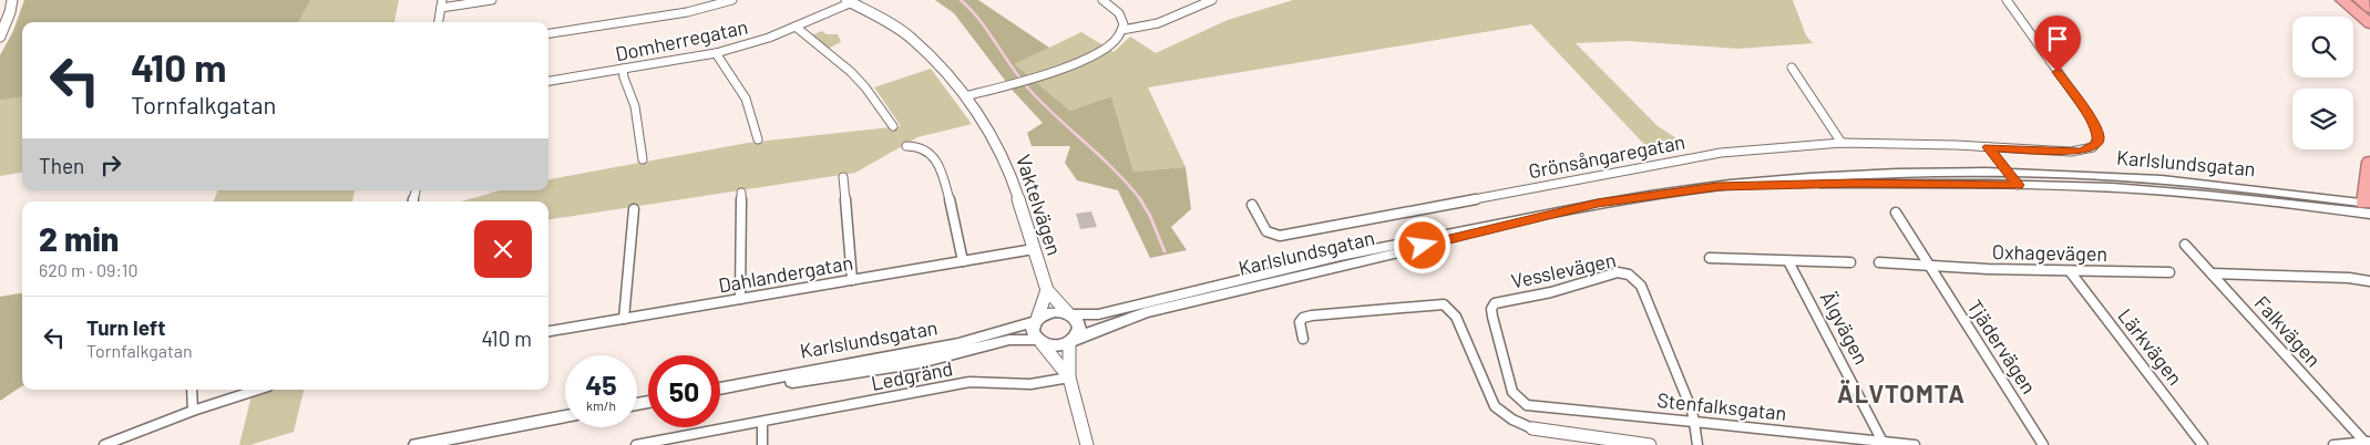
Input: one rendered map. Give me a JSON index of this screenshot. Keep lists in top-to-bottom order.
{
  "streets": {
    "main road": ["Karlslundsgatan"],
    "street": [
      "Domherregatan",
      "Grönsångaregatan",
      "Vaktelvägen",
      "Oxhagevägen",
      "Vesslevägen",
      "Dahlandergatan",
      "Älgvägen",
      "Falkvägen",
      "Tjädervägen",
      "Lärkvägen",
      "Ledgränd",
      "Stenfalksgatan"
    ]
  },
  "crossings": [
    ["Domherregatan", "Vaktelvägen"],
    ["Karlslundsgatan", "Vaktelvägen"],
    ["Vaktelvägen", "Dahlandergatan"],
    ["Oxhagevägen", "Tjädervägen"],
    ["Oxhagevägen", "Lärkvägen"],
    ["Vesslevägen", "Stenfalksgatan"],
    ["Älgvägen", "Stenfalksgatan"]
  ],
  "districts": ["ÄLVTOMTA"],
  "page": {
    "turn": ["410 m", "Tornfalkgatan"],
    "then": "Then",
    "heading": ["2 min", "620 m · 09:10"],
    "list": [
      {
        "name": "Turn left",
        "note": "Tornfalkgatan",
        "value": "410 m"
      }
    ],
    "speed": "45 km/h",
    "limit": "50"
  }
}
